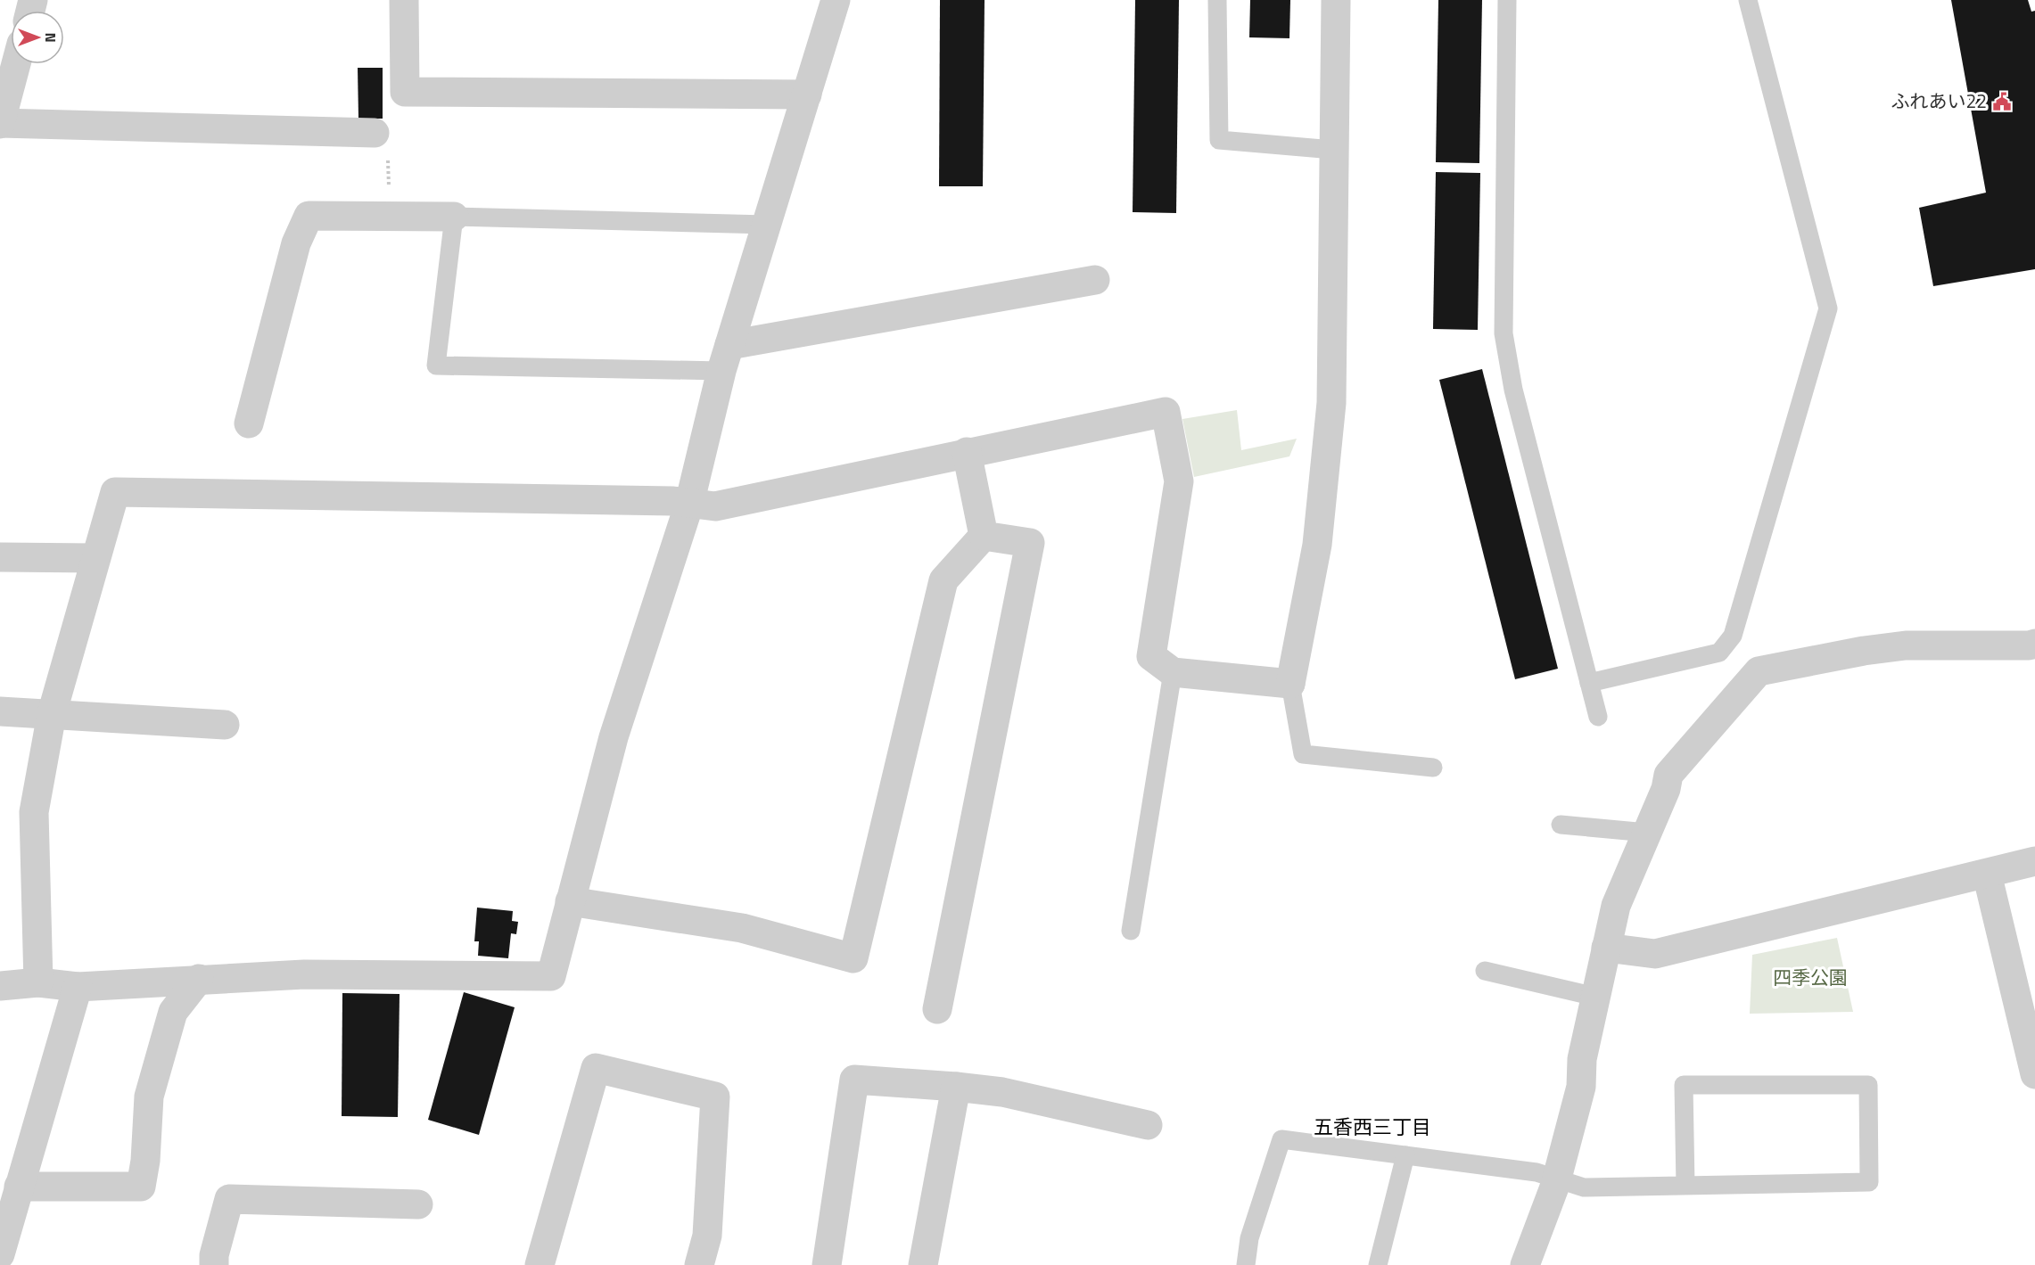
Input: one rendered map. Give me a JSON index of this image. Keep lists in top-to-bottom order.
{
  "districts": ["五香西三丁目"],
  "parks": ["四季公園"],
  "places": {
    "public building": ["ふれあい22"]
  },
  "north": "right"
}
